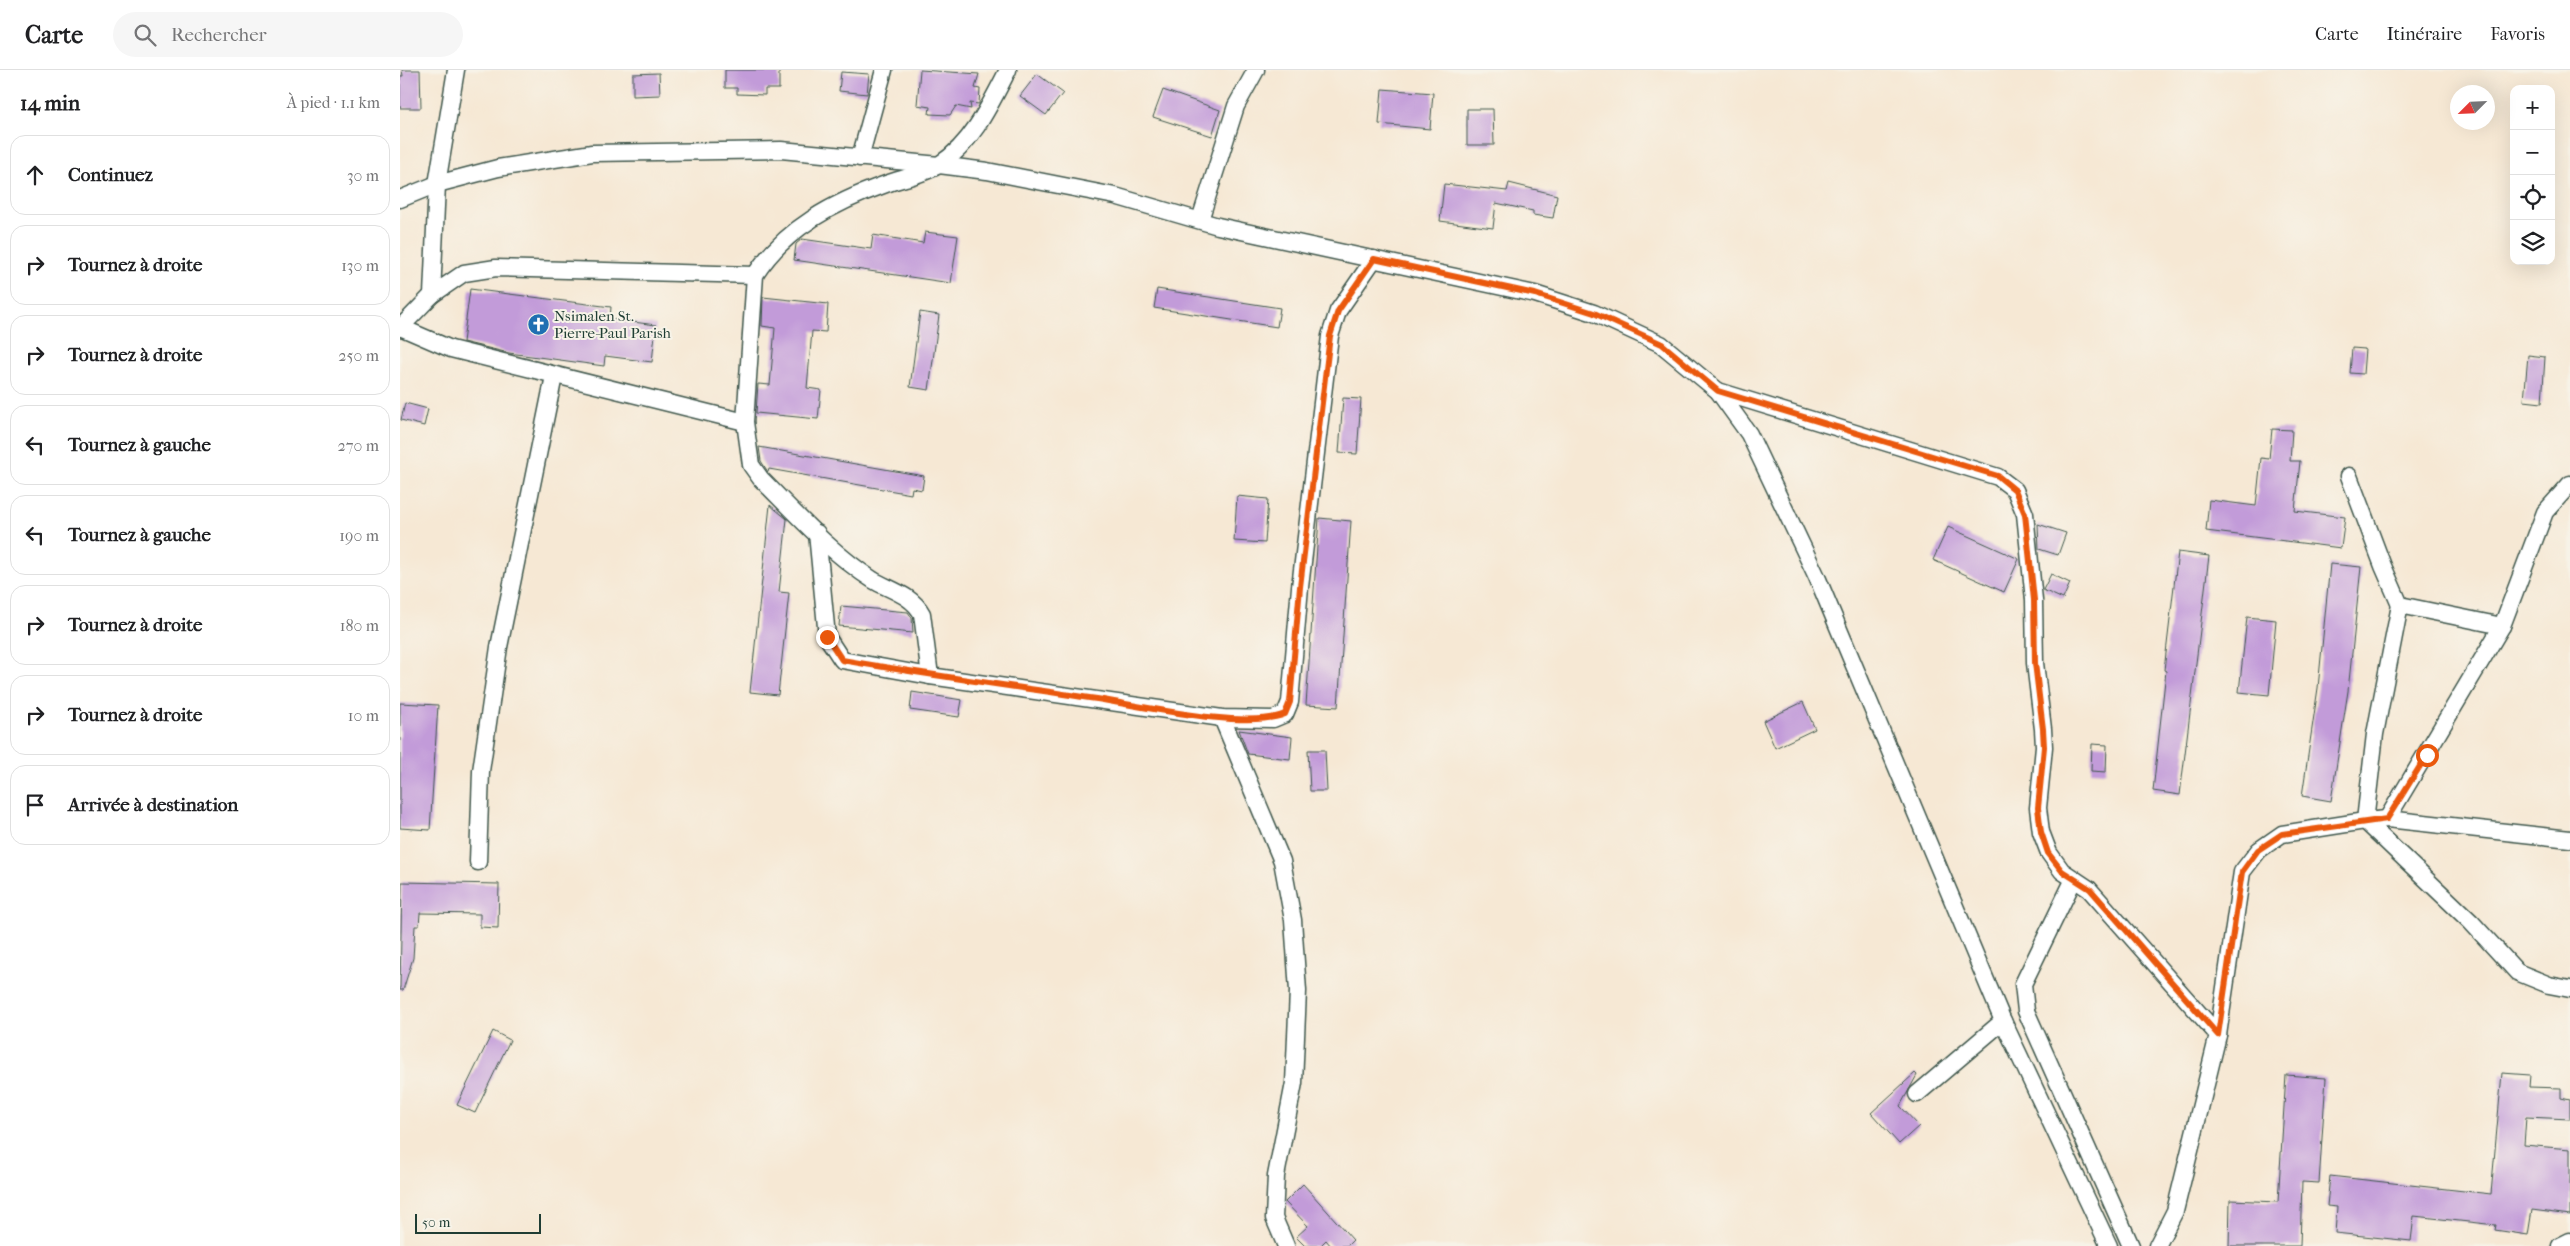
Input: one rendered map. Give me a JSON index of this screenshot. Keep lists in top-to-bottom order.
{
  "places": {
    "church": ["Nsimalen St. Pierre-Paul Parish"]
  },
  "scale_bar": "50 m",
  "north": "bottom left",
  "page": {
    "header": "Carte",
    "search": "Rechercher",
    "nav": ["Carte", "Itinéraire", "Favoris"],
    "heading": ["14 min", "À pied · 1.1 km"],
    "map_buttons": ["+", "−"],
    "list": [
      ["Continuez", "30 m"],
      ["Tournez à droite", "130 m"],
      ["Tournez à droite", "250 m"],
      ["Tournez à gauche", "270 m"],
      ["Tournez à gauche", "190 m"],
      ["Tournez à droite", "180 m"],
      ["Tournez à droite", "10 m"],
      "Arrivée à destination"
    ],
    "scale": "50 m"
  }
}
